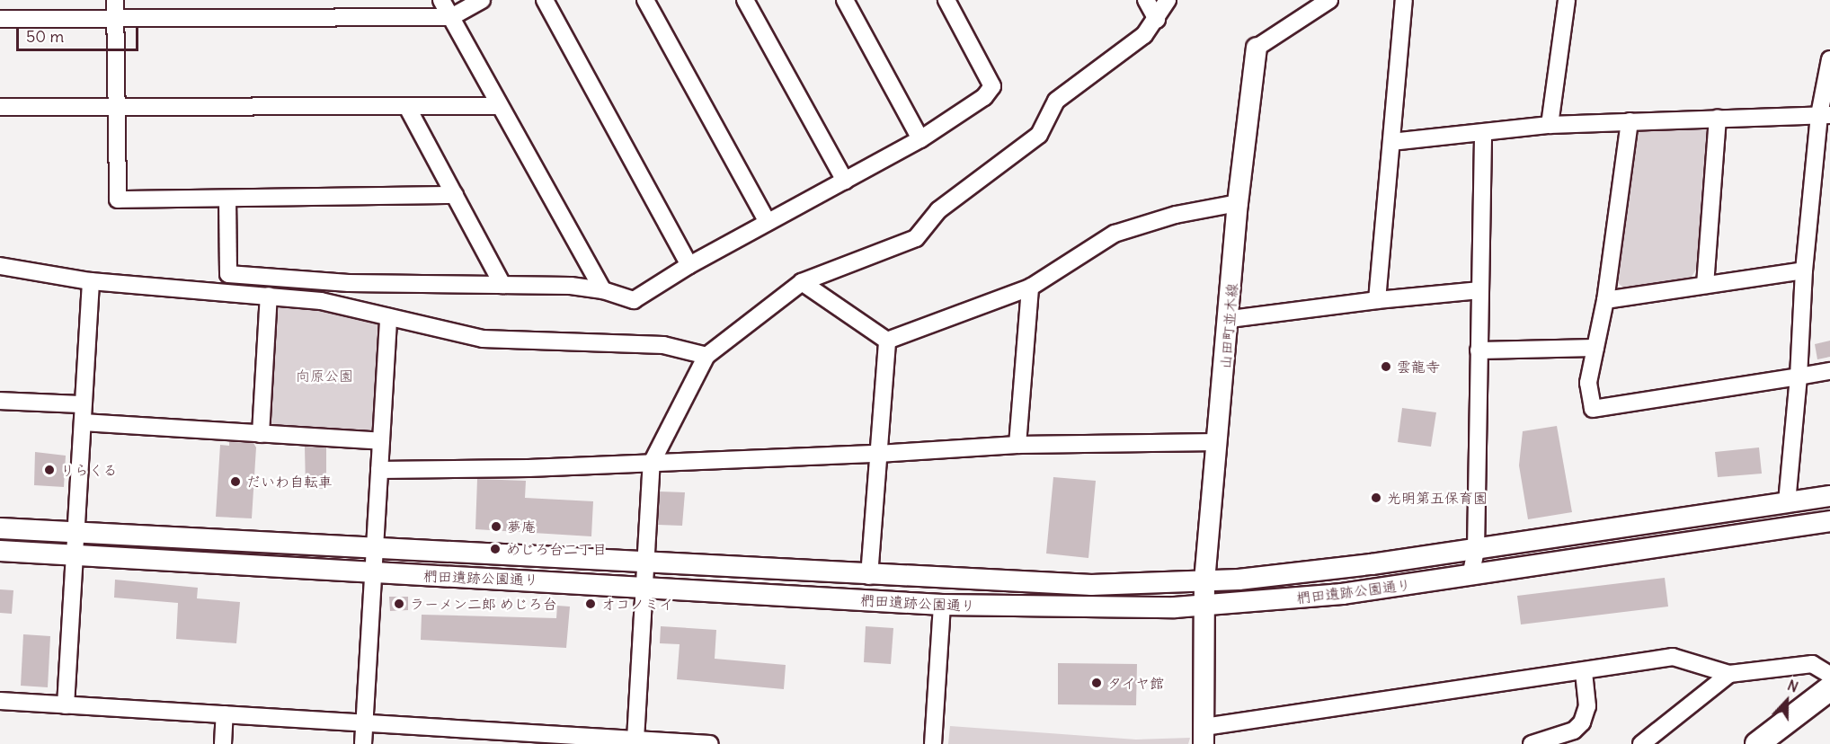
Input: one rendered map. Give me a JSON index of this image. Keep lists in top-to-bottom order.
{
  "streets": {
    "street": ["山田町並木線", "椚田遺跡公園通り"]
  },
  "crossings": [
    ["山田町並木線", "椚田遺跡公園通り"]
  ],
  "parks": ["向原公園"],
  "places": [
    "雲龍寺",
    "りらくる",
    "だいわ自転車",
    "光明第五保育園",
    "夢庵",
    "めじろ台二丁目",
    "ラーメン二郎 めじろ台",
    "オコノミイ",
    "タイヤ館"
  ],
  "scale_bar": "50 m",
  "north": "top"
}
